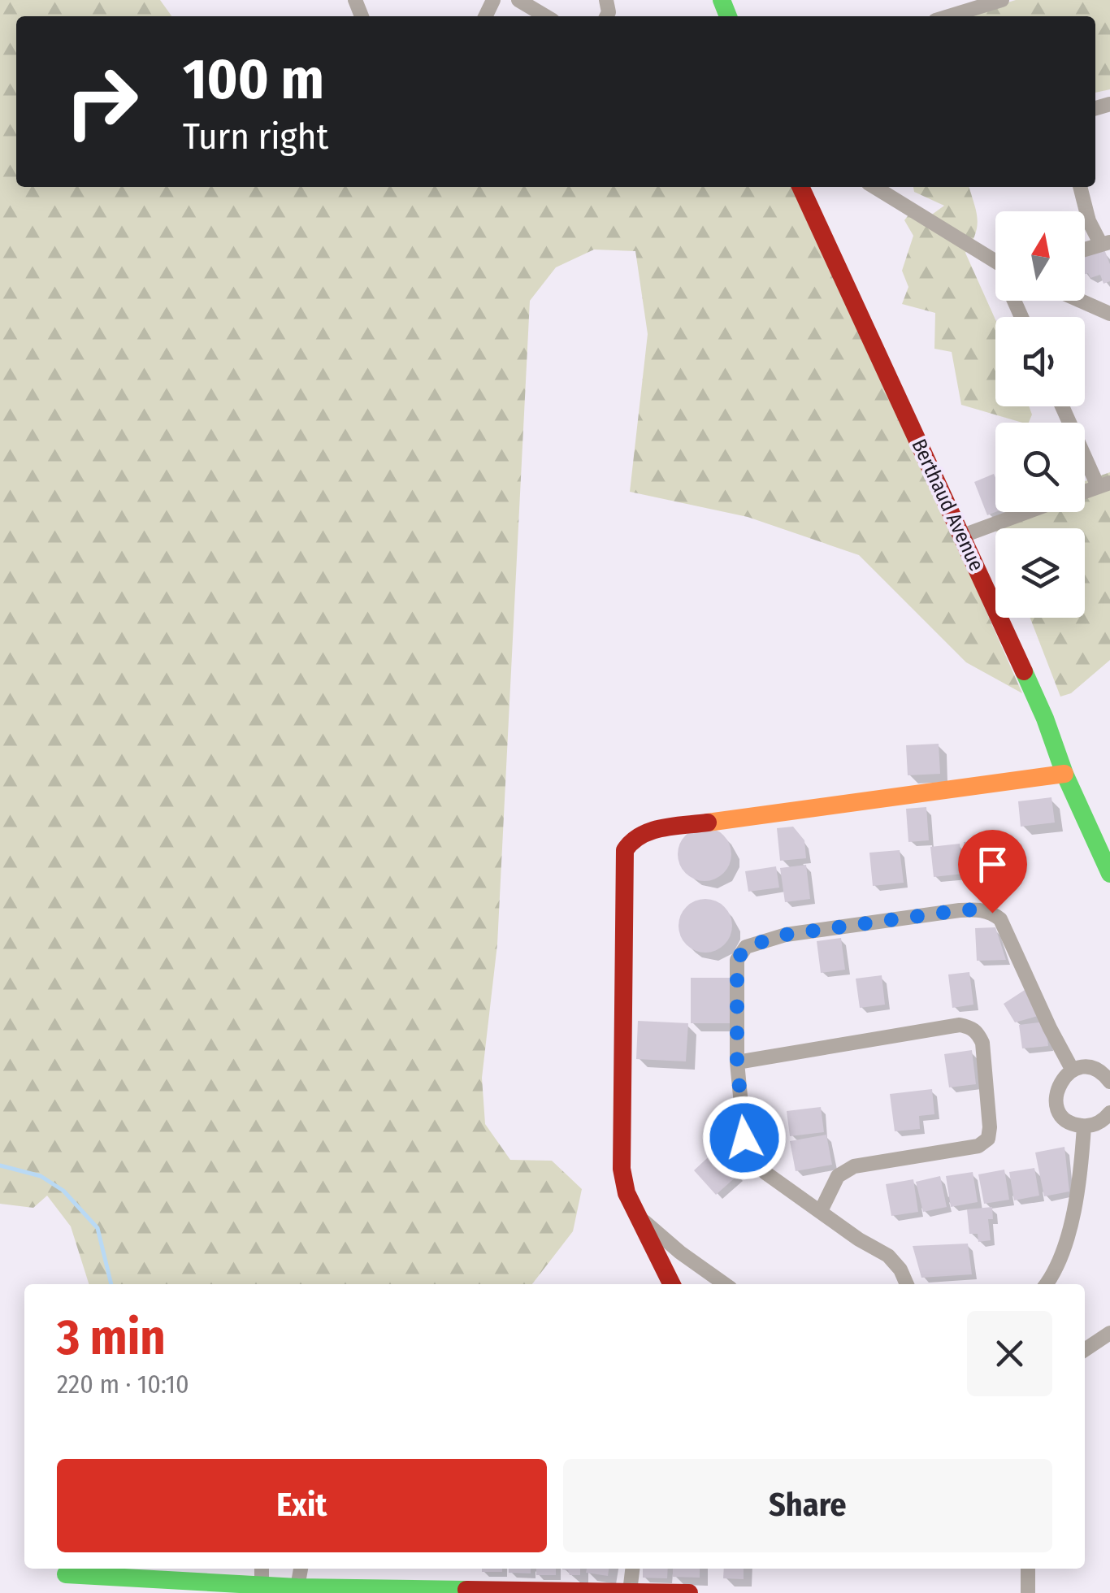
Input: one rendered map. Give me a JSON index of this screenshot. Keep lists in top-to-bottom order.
{
  "streets": {
    "street": ["Berthaud Avenue"]
  },
  "north": "top",
  "page": {
    "turn": ["100 m", "Turn right"],
    "heading": ["3 min", "220 m · 10:10"],
    "buttons": ["Exit", "Share"]
  }
}
